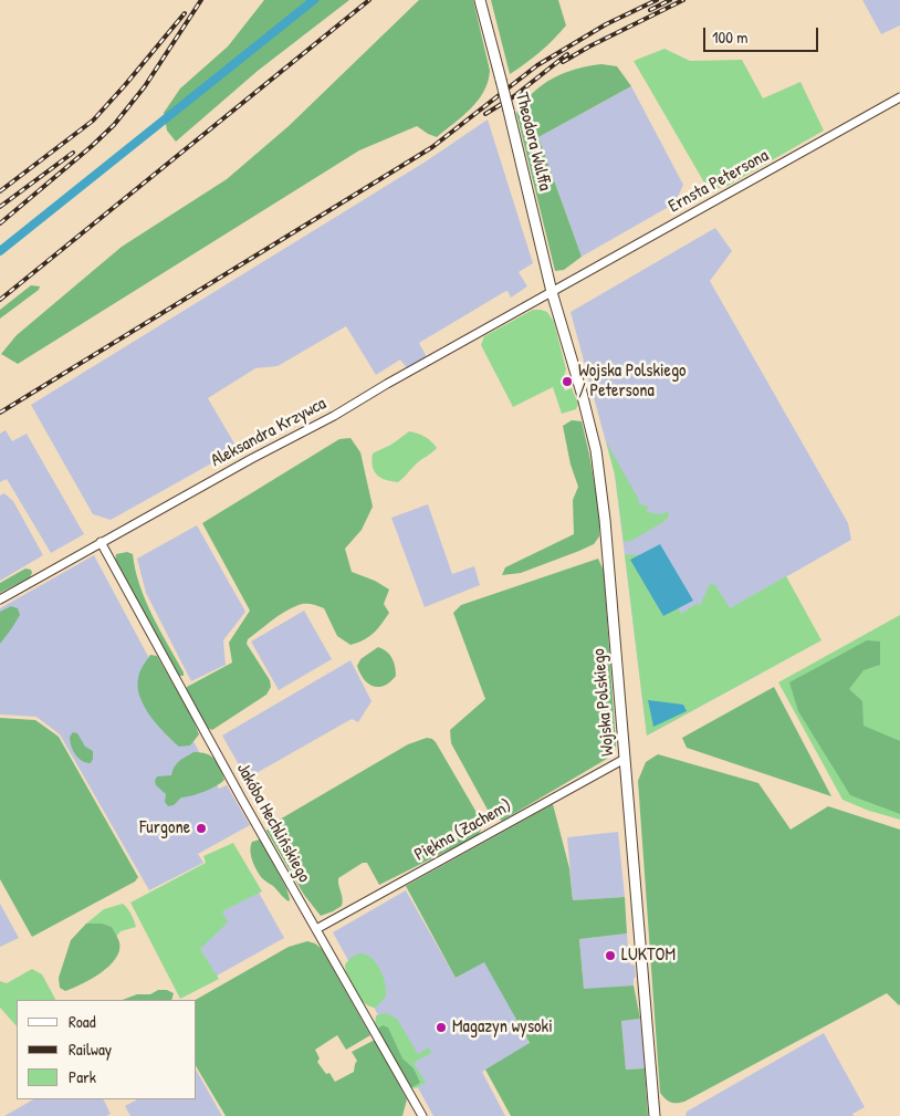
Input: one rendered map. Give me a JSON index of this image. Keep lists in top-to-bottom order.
{
  "streets": {
    "street": [
      "Theodora Wulffa",
      "Ernsta Petersona",
      "Aleksandra Krzywca",
      "Wojska Polskiego",
      "Jakóba Hechlińskiego",
      "Piękna (Zachem)"
    ]
  },
  "crossings": [
    ["Theodora Wulffa", "Ernsta Petersona"],
    ["Theodora Wulffa", "Aleksandra Krzywca"],
    ["Theodora Wulffa", "Wojska Polskiego"],
    ["Ernsta Petersona", "Aleksandra Krzywca"],
    ["Ernsta Petersona", "Wojska Polskiego"],
    ["Aleksandra Krzywca", "Wojska Polskiego"],
    ["Aleksandra Krzywca", "Jakóba Hechlińskiego"],
    ["Wojska Polskiego", "Piękna (Zachem)"],
    ["Jakóba Hechlińskiego", "Piękna (Zachem)"]
  ],
  "places": [
    "Wojska Polskiego / Petersona",
    "Furgone",
    "LUKTOM",
    "Magazyn wysoki"
  ],
  "legend": ["Road", "Railway", "Park"],
  "scale_bar": "100 m"
}
